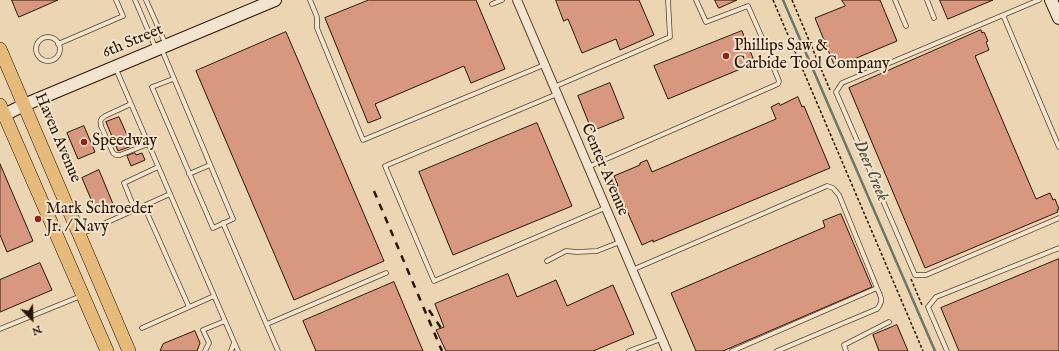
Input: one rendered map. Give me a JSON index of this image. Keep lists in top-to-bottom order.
{
  "streets": {
    "main road": ["6th Street", "Haven Avenue"],
    "street": ["Center Avenue"]
  },
  "crossings": [
    ["6th Street", "Haven Avenue"]
  ],
  "water": ["Deer Creek"],
  "places": ["Phillips Saw & Carbide Tool Company", "Speedway", "Mark Schroeder Jr. / Navy"],
  "north": "bottom right"
}
